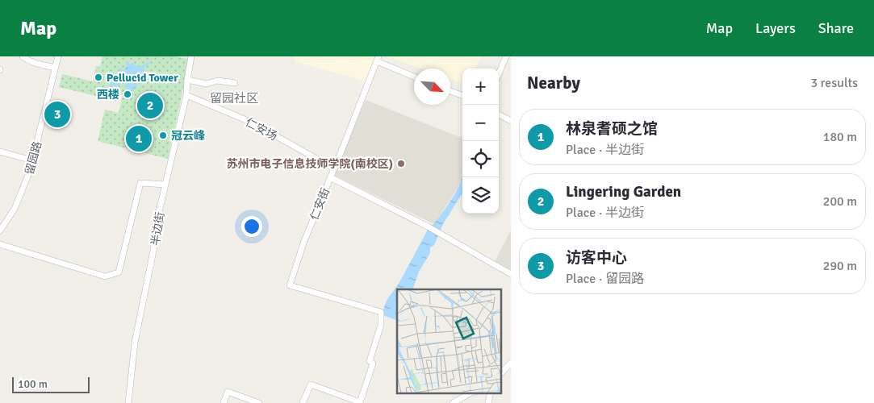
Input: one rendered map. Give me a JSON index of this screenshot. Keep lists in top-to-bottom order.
{
  "streets": {
    "street": [
      "仁安场",
      "留园路",
      "仁安街",
      "半边街"
    ]
  },
  "crossings": [
    ["仁安场", "仁安街"],
    ["仁安场", "半边街"]
  ],
  "districts": ["留园社区"],
  "places": [
    "Pellucid Tower",
    "西楼",
    "冠云峰",
    "苏州市电子信息技师学院(南校区)"
  ],
  "scale_bar": "100 m",
  "north": "bottom right",
  "page": {
    "header": "Map",
    "nav": ["Map", "Layers", "Share"],
    "heading": ["Nearby", "3 results"],
    "map_buttons": ["+", "−"],
    "pins": ["2", "3", "1"],
    "list": [
      {
        "mark": "1",
        "name": "林泉耆硕之馆",
        "note": "Place · 半边街",
        "value": "180 m"
      },
      {
        "mark": "2",
        "name": "Lingering Garden",
        "note": "Place · 半边街",
        "value": "200 m"
      },
      {
        "mark": "3",
        "name": "访客中心",
        "note": "Place · 留园路",
        "value": "290 m"
      }
    ],
    "scale": "100 m"
  }
}
